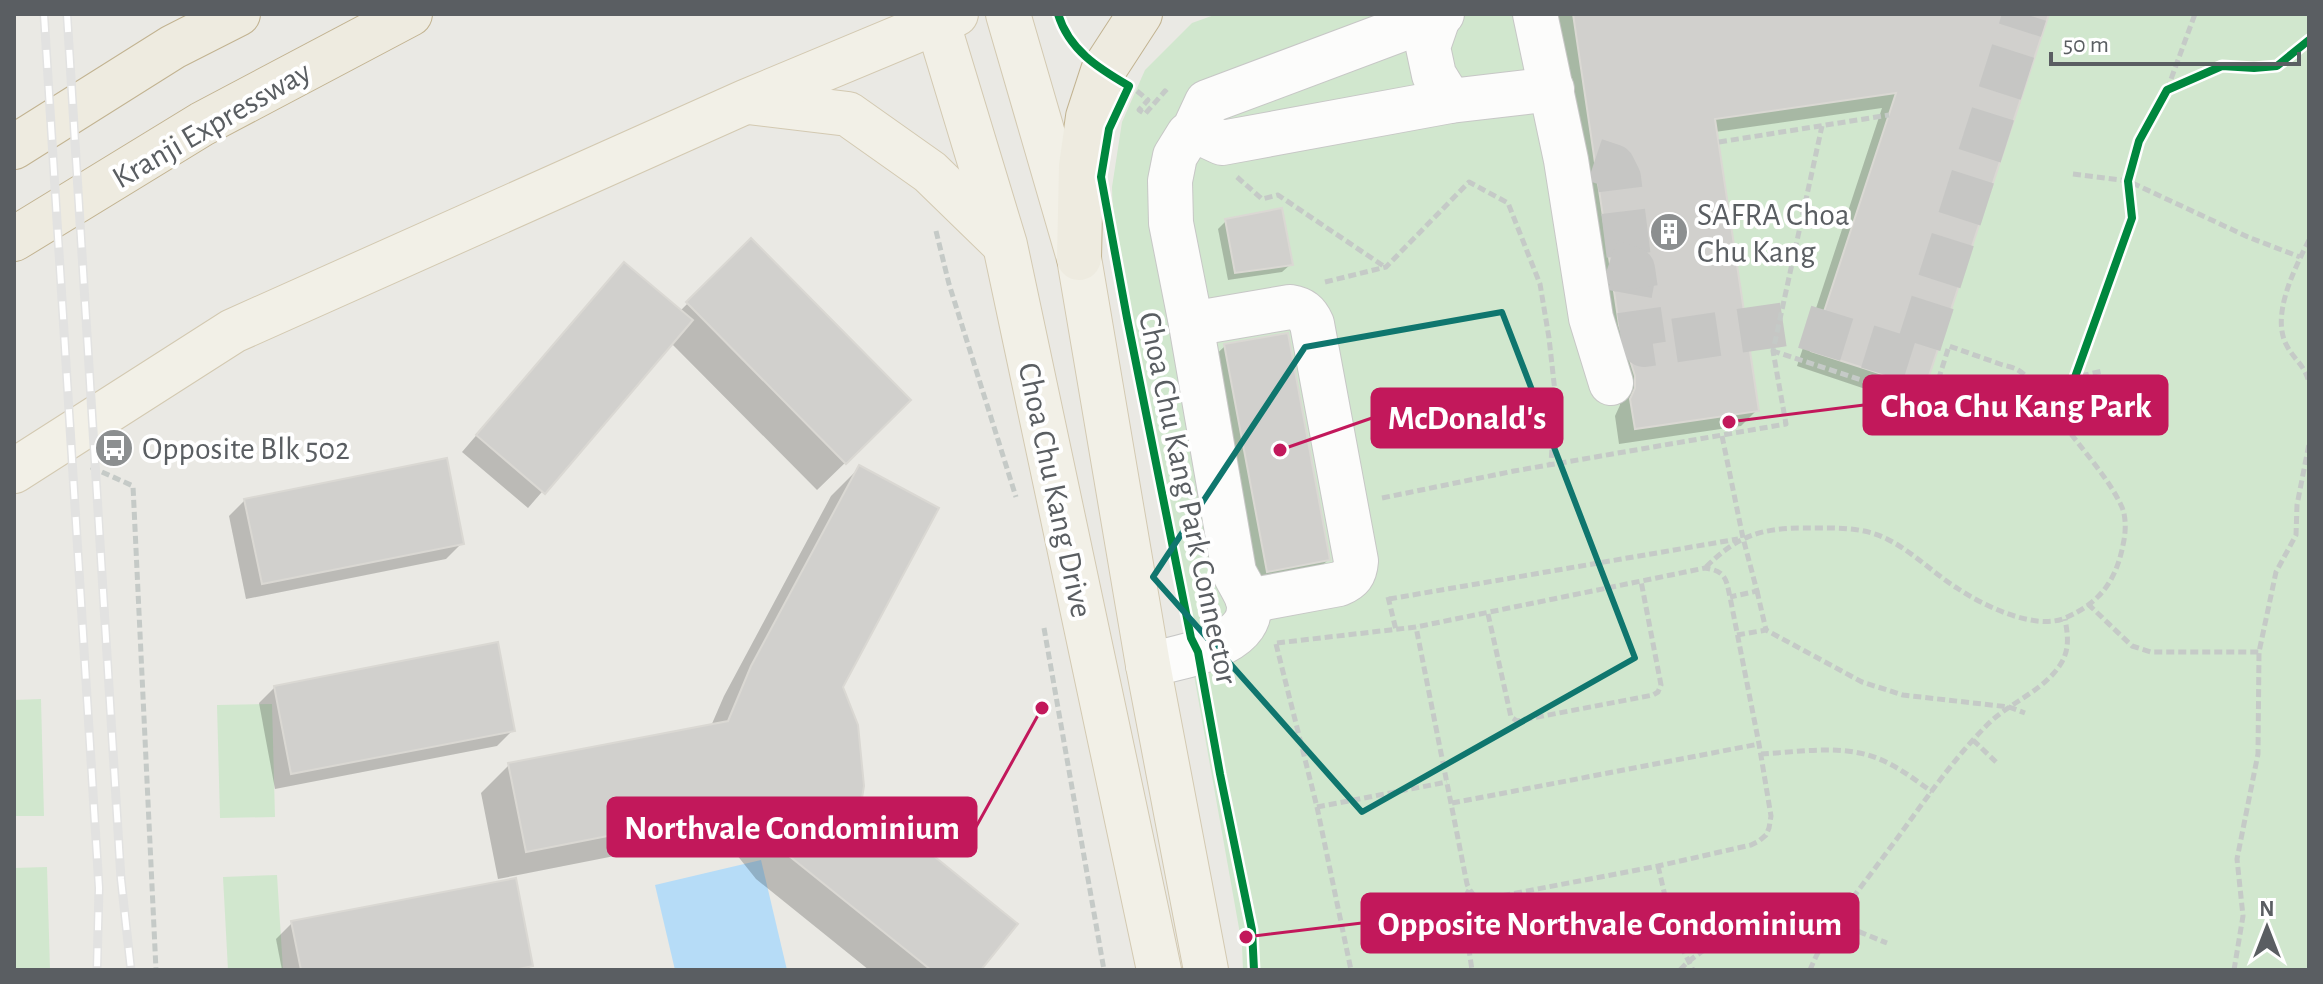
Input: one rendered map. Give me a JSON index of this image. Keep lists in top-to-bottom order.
{
  "streets": {
    "highway": ["Kranji Expressway"],
    "main road": ["Choa Chu Kang Drive"],
    "cycle path": ["Choa Chu Kang Park Connector"]
  },
  "places": {
    "building": ["SAFRA Choa Chu Kang"],
    "other": [
      "Choa Chu Kang Park",
      "McDonald's",
      "Northvale Condominium",
      "Opposite Northvale Condominium"
    ],
    "bus stop": ["Opposite Blk 502"]
  },
  "scale_bar": "50 m",
  "north": "top"
}
